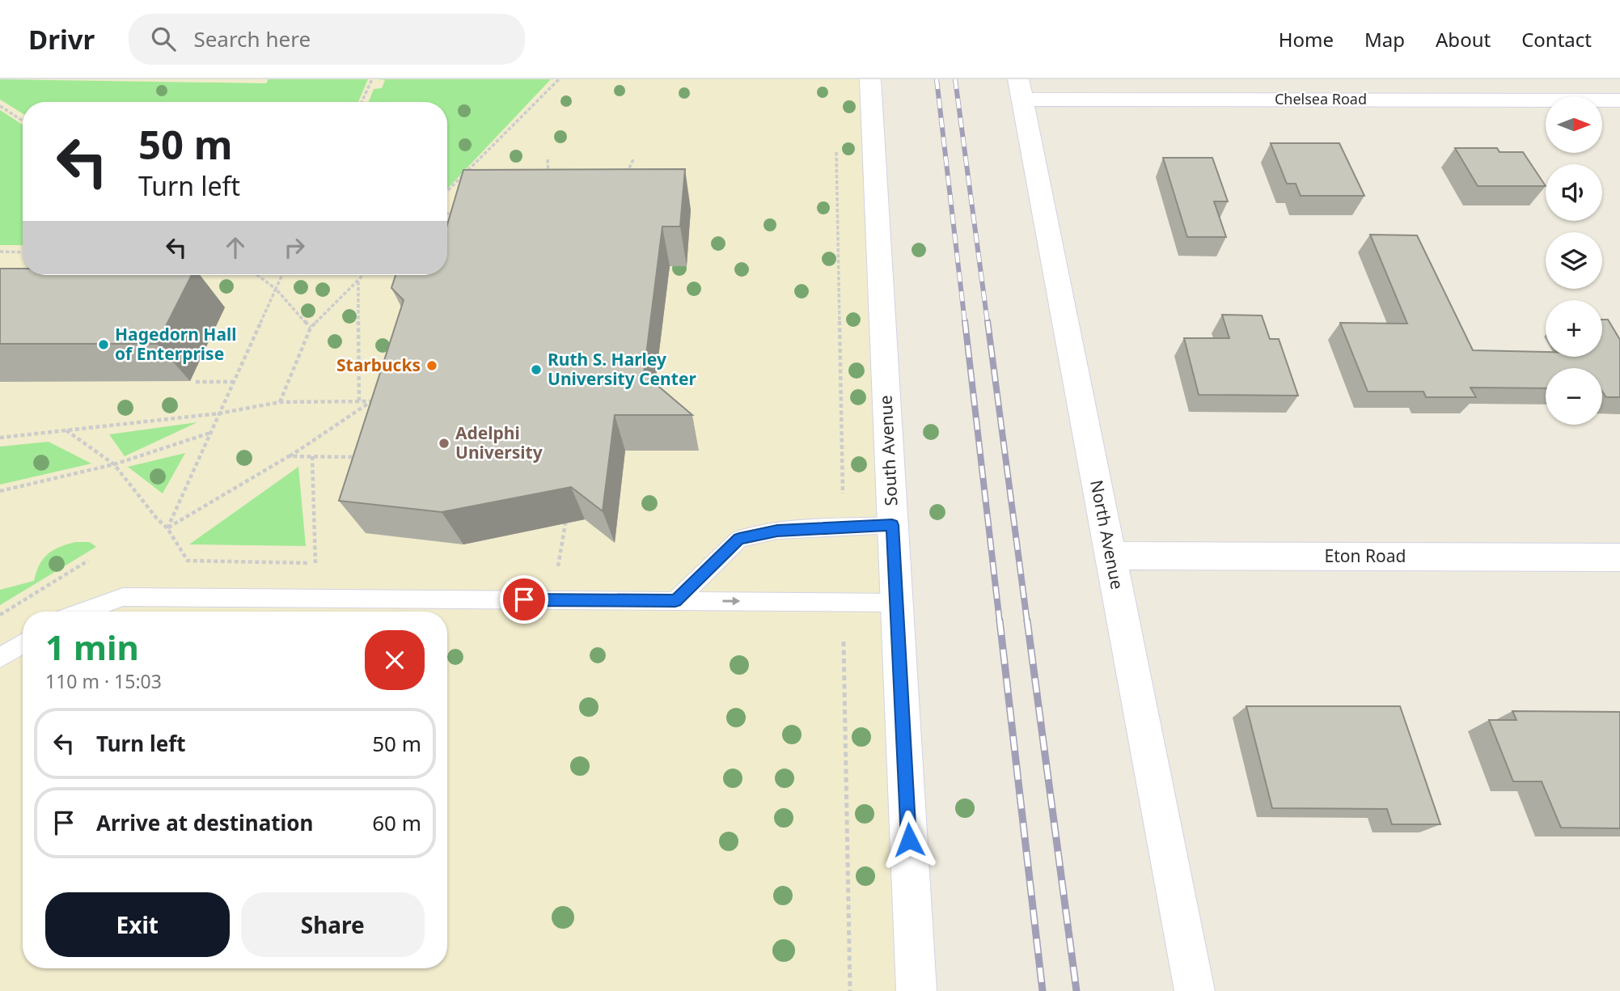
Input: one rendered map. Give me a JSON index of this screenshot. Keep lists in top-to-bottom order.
{
  "streets": {
    "street": [
      "Chelsea Road",
      "South Avenue",
      "North Avenue",
      "Eton Road"
    ]
  },
  "crossings": [
    ["Chelsea Road", "North Avenue"],
    ["North Avenue", "Eton Road"]
  ],
  "places": [
    "Hagedorn Hall of Enterprise",
    "Starbucks",
    "Ruth S. Harley University Center",
    "Adelphi University"
  ],
  "north": "right",
  "page": {
    "header": "Drivr",
    "search": "Search here",
    "nav": [
      "Home",
      "Map",
      "About",
      "Contact"
    ],
    "map_buttons": ["+", "−"],
    "turn": ["50 m", "Turn left"],
    "heading": ["1 min", "110 m · 15:03"],
    "list": [
      {
        "name": "Turn left",
        "value": "50 m"
      },
      {
        "name": "Arrive at destination",
        "value": "60 m"
      }
    ],
    "buttons": ["Exit", "Share"]
  }
}
